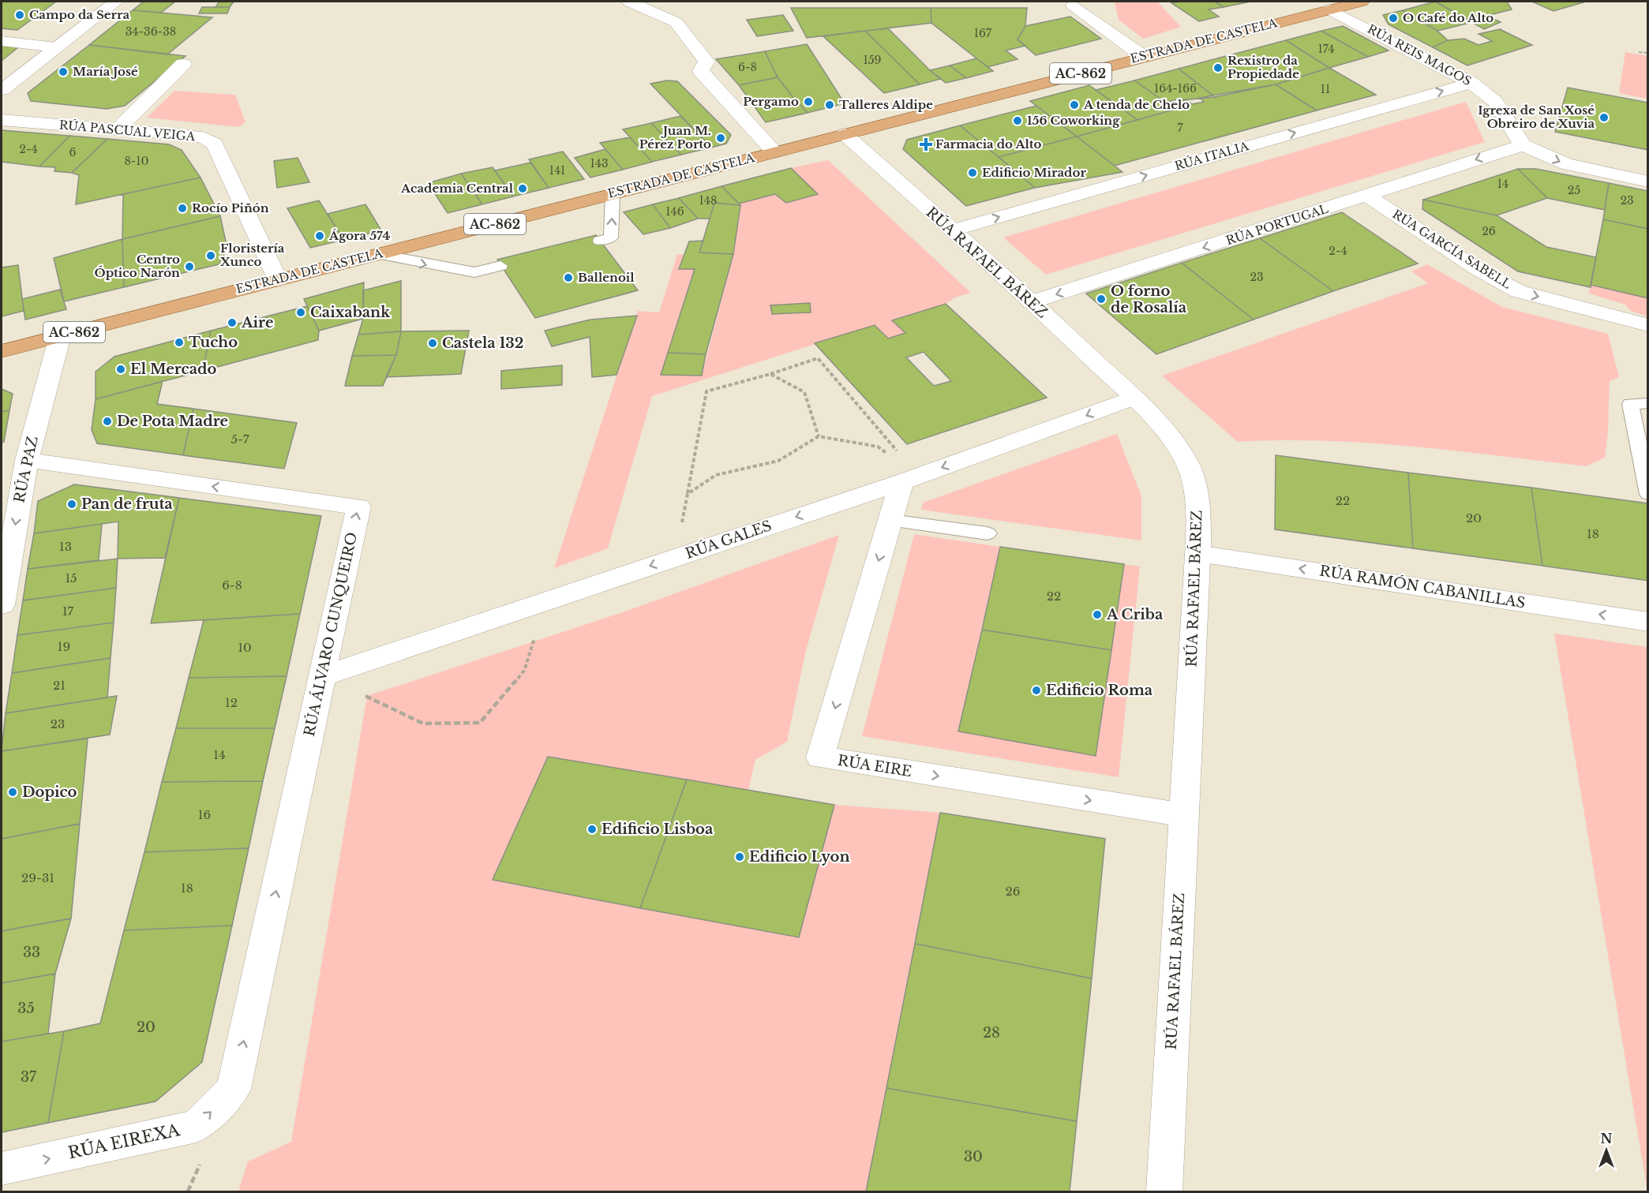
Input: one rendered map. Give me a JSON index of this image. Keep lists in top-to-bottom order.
{
  "streets": {
    "main road": ["ESTRADA DE CASTELA", "AC-862"],
    "street": [
      "RÚA REIS MAGOS",
      "RÚA PASCUAL VEIGA",
      "RÚA ITALIA",
      "RÚA PORTUGAL",
      "RÚA GARCÍA SABELL",
      "RÚA RAFAEL BÁREZ",
      "RÚA PAZ",
      "RÚA GALES",
      "RÚA RAMÓN CABANILLAS",
      "RÚA ÁLVARO CUNQUEIRO",
      "RÚA EIRE",
      "RÚA EIREXA"
    ]
  },
  "crossings": [
    ["ESTRADA DE CASTELA", "RÚA REIS MAGOS"],
    ["ESTRADA DE CASTELA", "RÚA PASCUAL VEIGA"],
    ["ESTRADA DE CASTELA", "RÚA RAFAEL BÁREZ"],
    ["ESTRADA DE CASTELA", "RÚA PAZ"],
    ["RÚA REIS MAGOS", "RÚA ITALIA"],
    ["RÚA REIS MAGOS", "RÚA PORTUGAL"],
    ["RÚA ITALIA", "RÚA RAFAEL BÁREZ"],
    ["RÚA PORTUGAL", "RÚA GARCÍA SABELL"],
    ["RÚA PORTUGAL", "RÚA RAFAEL BÁREZ"],
    ["RÚA RAFAEL BÁREZ", "RÚA GALES"],
    ["RÚA RAFAEL BÁREZ", "RÚA RAMÓN CABANILLAS"],
    ["RÚA RAFAEL BÁREZ", "RÚA EIRE"],
    ["RÚA PAZ", "RÚA ÁLVARO CUNQUEIRO"],
    ["RÚA GALES", "RÚA ÁLVARO CUNQUEIRO"],
    ["RÚA GALES", "RÚA EIRE"],
    ["RÚA ÁLVARO CUNQUEIRO", "RÚA EIREXA"]
  ],
  "one_way": [
    "RÚA ITALIA",
    "RÚA PORTUGAL",
    "RÚA PAZ",
    "RÚA GALES",
    "RÚA RAMÓN CABANILLAS",
    "RÚA EIREXA"
  ],
  "places": {
    "other": [
      "Campo da Serra",
      "O Café do Alto",
      "Rexistro da Propiedade",
      "María José",
      "Pergamo",
      "Talleres Aldipe",
      "A tenda de Chelo",
      "Igrexa de San Xosé Obreiro de Xuvia",
      "156 Coworking",
      "Juan M. Pérez Porto",
      "Edificio Mirador",
      "Academia Central",
      "Rocío Piñón",
      "Ágora 574",
      "Floristería Xunco",
      "Centro Óptico Narón",
      "Ballenoil",
      "O forno de Rosalía",
      "Caixabank",
      "Aire",
      "Tucho",
      "Castela 132",
      "El Mercado",
      "De Pota Madre",
      "Pan de fruta",
      "A Criba",
      "Edificio Roma",
      "Dopico",
      "Edificio Lisboa",
      "Edificio Lyon"
    ],
    "health": ["Farmacia do Alto"]
  },
  "house_numbers": [
    "34-36-38",
    "167",
    "174",
    "159",
    "6-8",
    "164-166",
    "11",
    "7",
    "2-4",
    "6",
    "8-10",
    "143",
    "141",
    "14",
    "25",
    "148",
    "23",
    "146",
    "26",
    "2-4",
    "23",
    "5-7",
    "22",
    "20",
    "18",
    "13",
    "15",
    "6-8",
    "22",
    "17",
    "19",
    "10",
    "21",
    "12",
    "23",
    "14",
    "16",
    "29-31",
    "18",
    "26",
    "33",
    "35",
    "20",
    "28",
    "37",
    "30"
  ],
  "north": "top"
}
